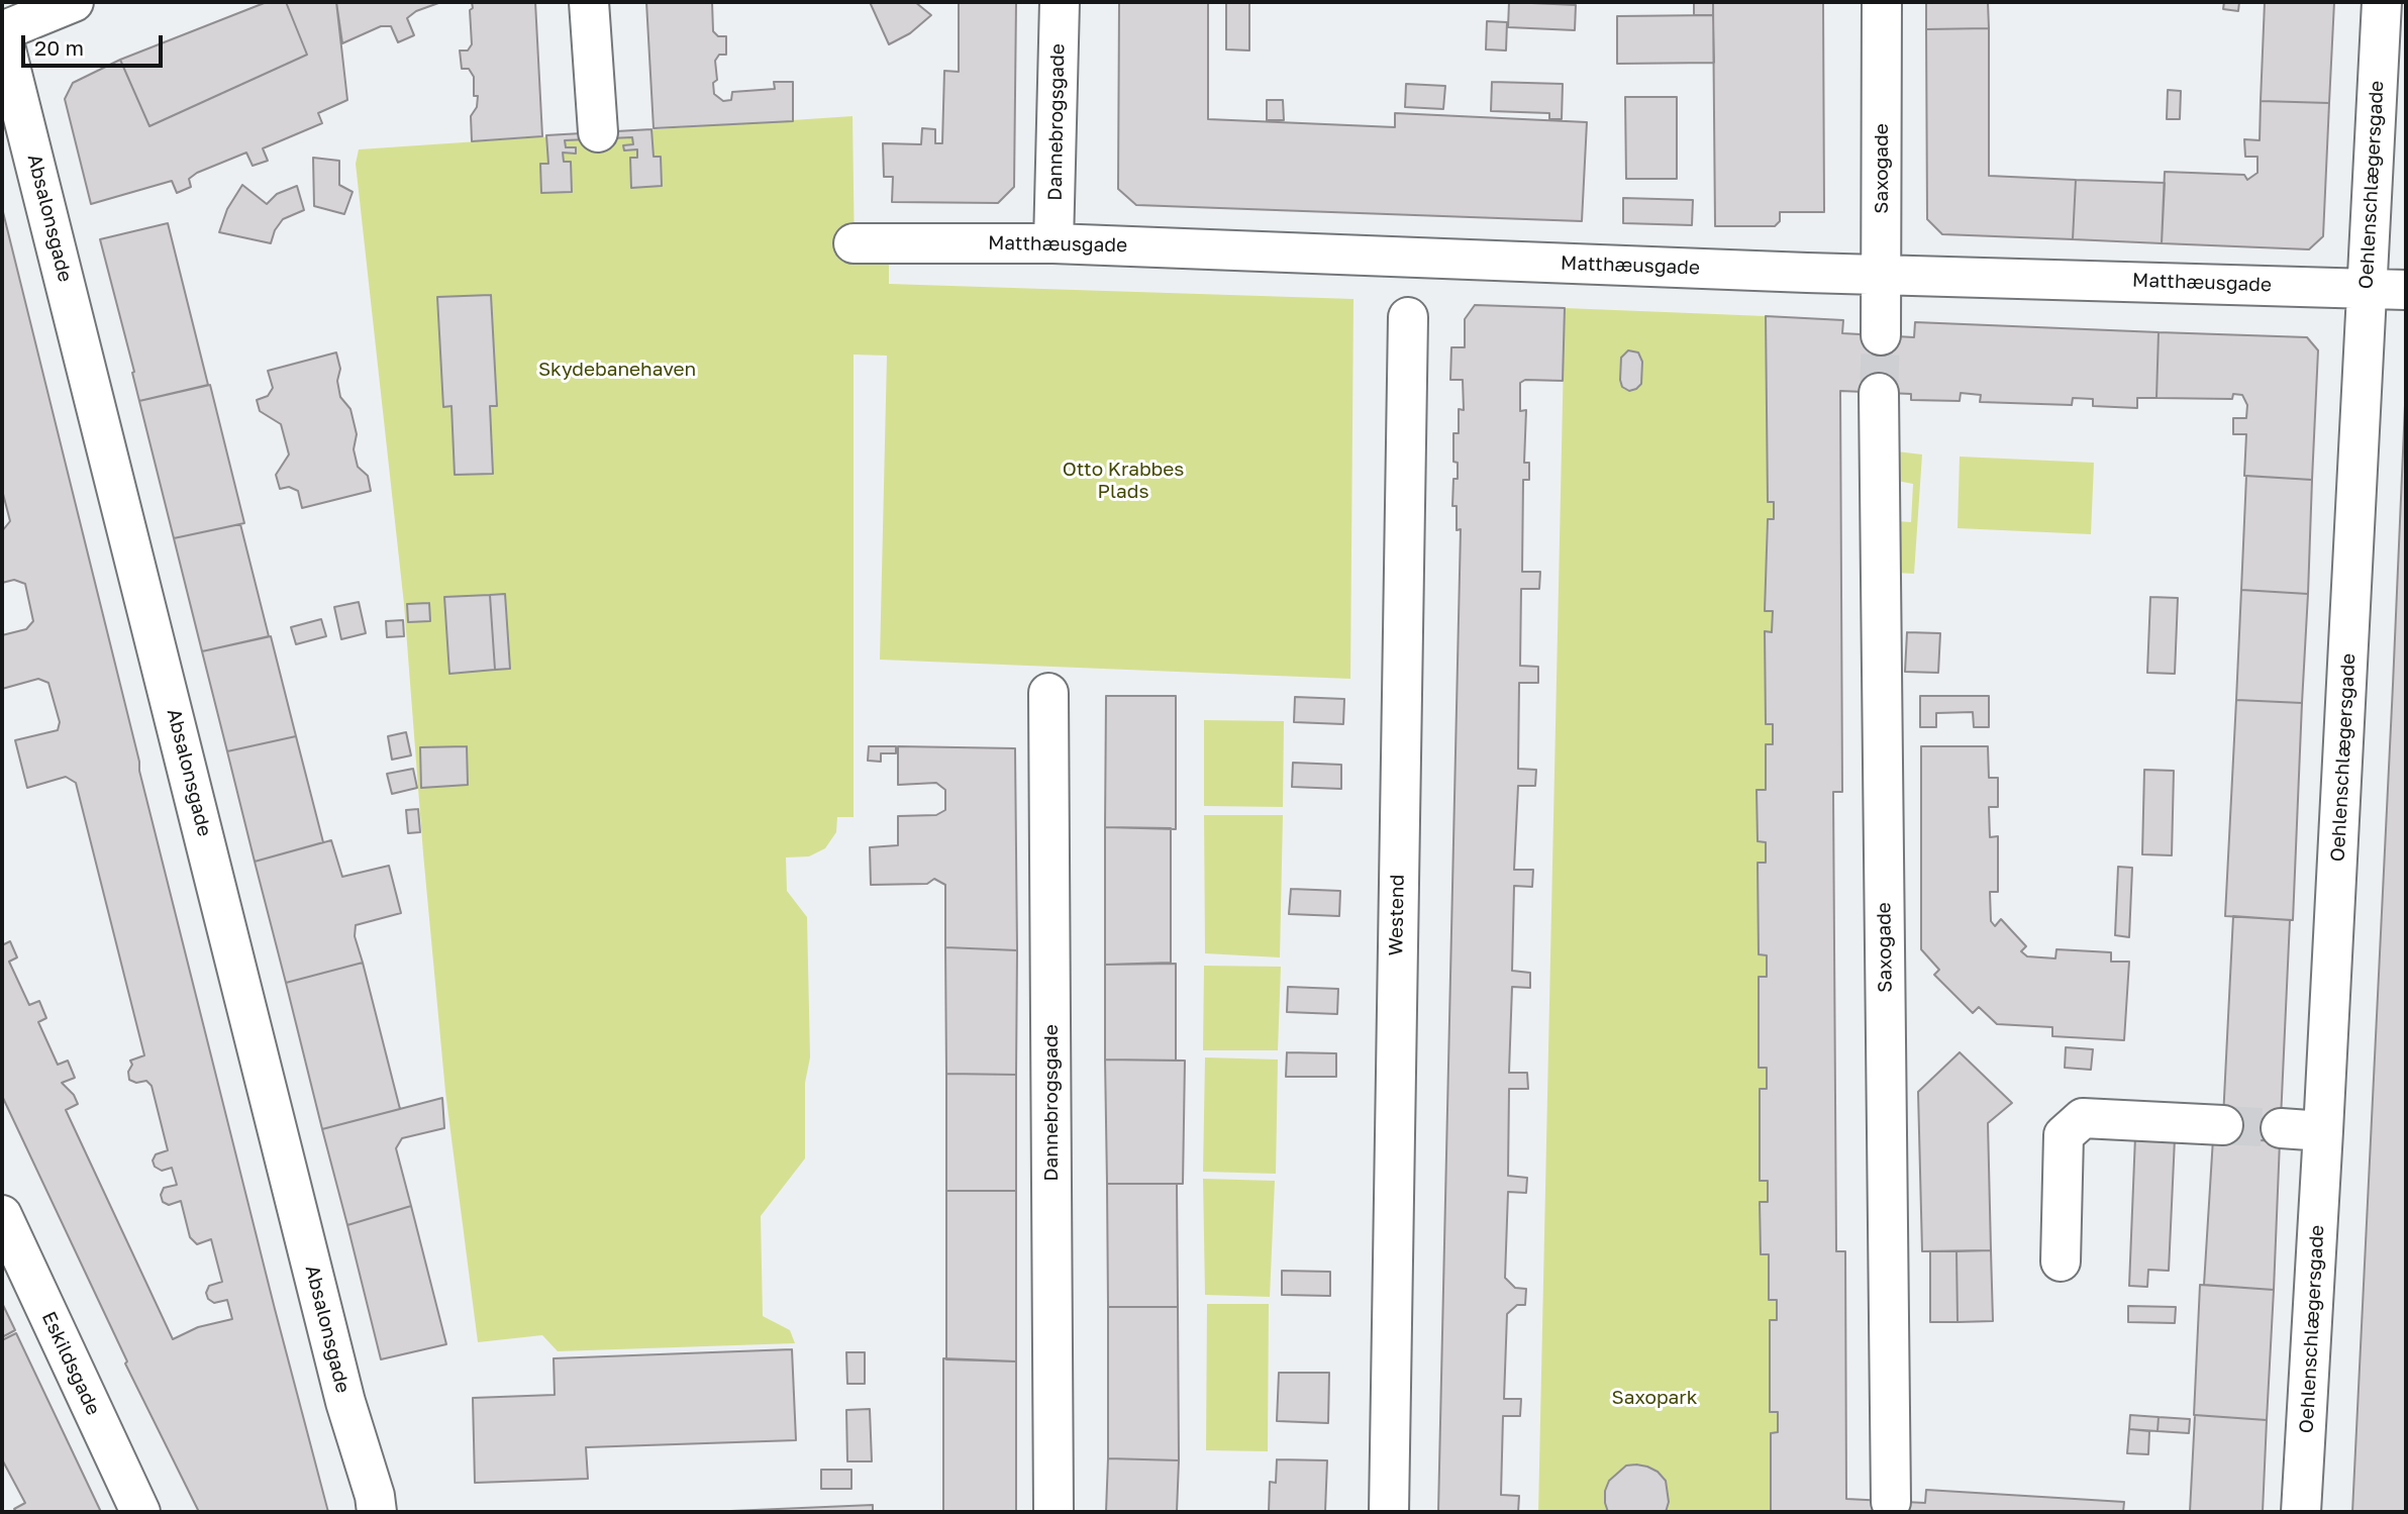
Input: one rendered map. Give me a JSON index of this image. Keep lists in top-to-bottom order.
{
  "streets": {
    "street": [
      "Dannebrogsgade",
      "Saxogade",
      "Oehlenschlægersgade",
      "Absalonsgade",
      "Matthæusgade",
      "Westend",
      "Eskildsgade"
    ]
  },
  "crossings": [
    ["Dannebrogsgade", "Matthæusgade"],
    ["Saxogade", "Matthæusgade"],
    ["Oehlenschlægersgade", "Matthæusgade"]
  ],
  "parks": ["Skydebanehaven", "Otto Krabbes Plads", "Saxopark"],
  "scale_bar": "20 m"
}
